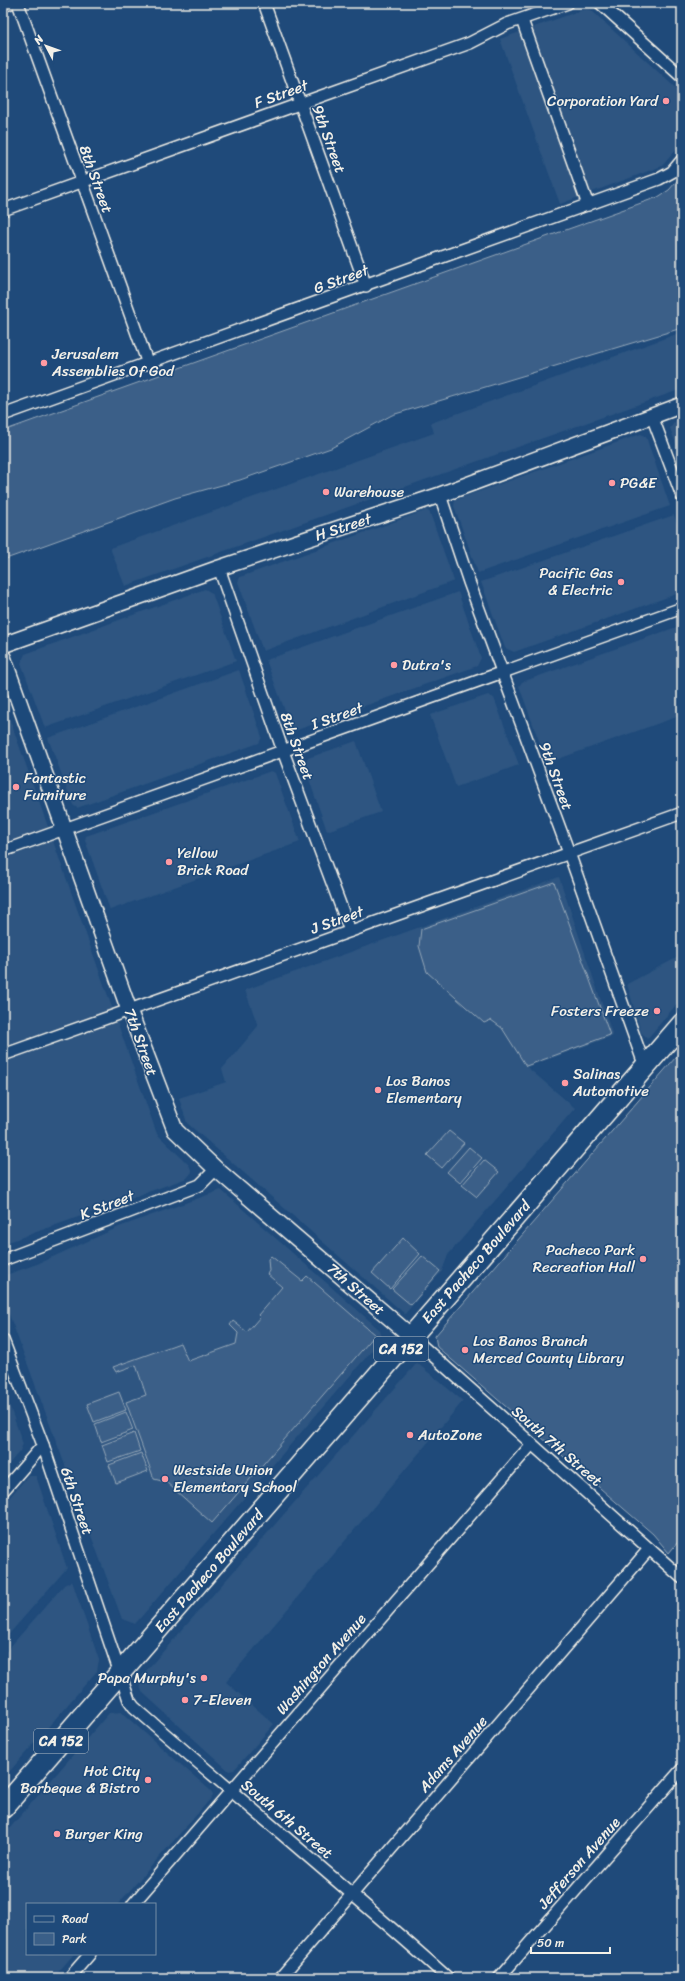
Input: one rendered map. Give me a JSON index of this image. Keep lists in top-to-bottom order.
{
  "streets": {
    "highway": ["East Pacheco Boulevard", "CA 152"],
    "street": [
      "F Street",
      "9th Street",
      "8th Street",
      "G Street",
      "H Street",
      "I Street",
      "J Street",
      "7th Street",
      "K Street",
      "South 7th Street",
      "6th Street",
      "Washington Avenue",
      "Adams Avenue",
      "South 6th Street",
      "Jefferson Avenue"
    ]
  },
  "crossings": [
    ["F Street", "9th Street"],
    ["F Street", "8th Street"],
    ["9th Street", "G Street"],
    ["9th Street", "H Street"],
    ["9th Street", "I Street"],
    ["9th Street", "J Street"],
    ["9th Street", "East Pacheco Boulevard"],
    ["8th Street", "G Street"],
    ["8th Street", "H Street"],
    ["8th Street", "I Street"],
    ["8th Street", "J Street"],
    ["I Street", "7th Street"],
    ["J Street", "7th Street"],
    ["7th Street", "K Street"],
    ["7th Street", "East Pacheco Boulevard"],
    ["7th Street", "South 7th Street"],
    ["East Pacheco Boulevard", "South 7th Street"],
    ["East Pacheco Boulevard", "6th Street"],
    ["East Pacheco Boulevard", "South 6th Street"],
    ["South 7th Street", "Washington Avenue"],
    ["South 7th Street", "Adams Avenue"],
    ["6th Street", "South 6th Street"],
    ["Washington Avenue", "South 6th Street"],
    ["Adams Avenue", "South 6th Street"]
  ],
  "places": [
    "Corporation Yard",
    "Jerusalem Assemblies Of God",
    "PG&E",
    "Warehouse",
    "Pacific Gas & Electric",
    "Dutra's",
    "Fantastic Furniture",
    "Yellow Brick Road",
    "Fosters Freeze",
    "Salinas Automotive",
    "Los Banos Elementary",
    "Pacheco Park Recreation Hall",
    "Los Banos Branch Merced County Library",
    "AutoZone",
    "Westside Union Elementary School",
    "Papa Murphy's",
    "7-Eleven",
    "Hot City Barbeque & Bistro",
    "Burger King"
  ],
  "legend": ["Road", "Park"],
  "scale_bar": "50 m",
  "north": "top left"
}
